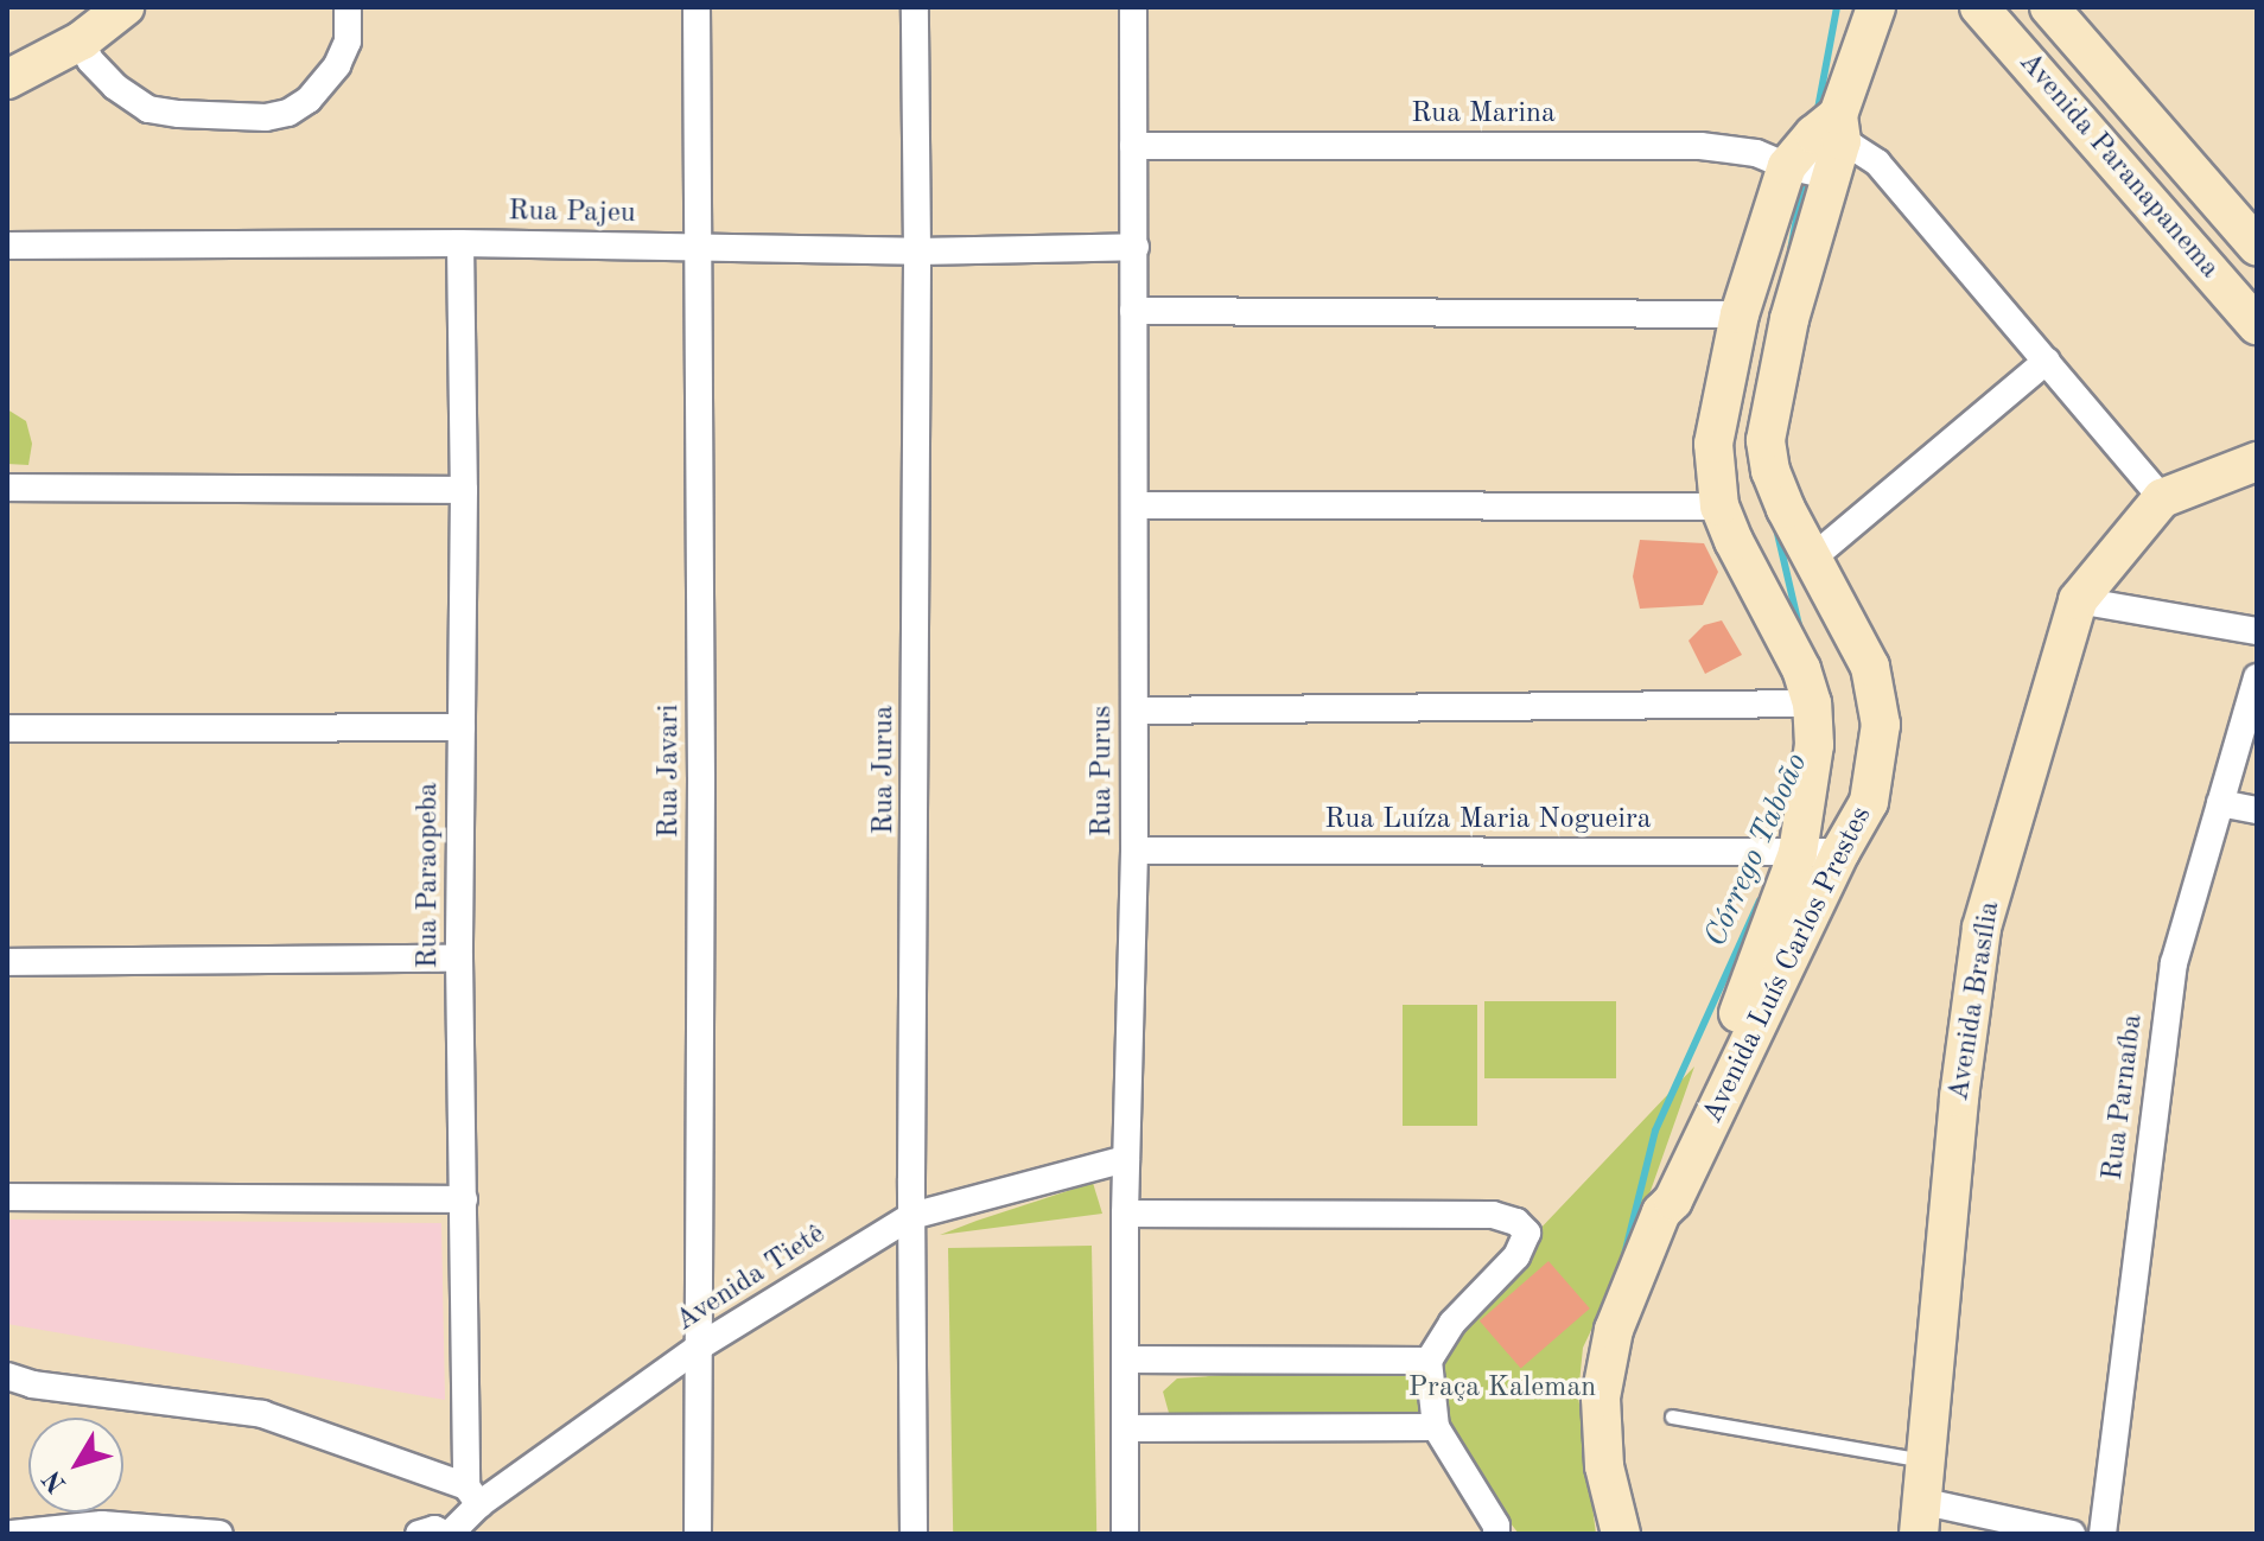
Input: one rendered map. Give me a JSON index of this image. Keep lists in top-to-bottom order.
{
  "streets": {
    "street": [
      "Rua Marina",
      "Avenida Paranapanema",
      "Rua Pajeu",
      "Rua Jurua",
      "Rua Javari",
      "Rua Purus",
      "Rua Luíza Maria Nogueira",
      "Rua Paraopeba",
      "Avenida Luís Carlos Prestes",
      "Avenida Brasília",
      "Rua Parnaíba",
      "Avenida Tietê"
    ]
  },
  "crossings": [
    ["Rua Marina", "Rua Purus"],
    ["Rua Marina", "Avenida Luís Carlos Prestes"],
    ["Rua Pajeu", "Rua Jurua"],
    ["Rua Pajeu", "Rua Javari"],
    ["Rua Pajeu", "Rua Purus"],
    ["Rua Pajeu", "Rua Paraopeba"],
    ["Rua Jurua", "Avenida Tietê"],
    ["Rua Javari", "Avenida Tietê"],
    ["Rua Purus", "Rua Luíza Maria Nogueira"],
    ["Rua Purus", "Avenida Tietê"],
    ["Rua Luíza Maria Nogueira", "Avenida Luís Carlos Prestes"],
    ["Rua Paraopeba", "Avenida Tietê"]
  ],
  "water": ["Córrego Taboão"],
  "parks": ["Praça Kaleman"],
  "north": "bottom left"
}
